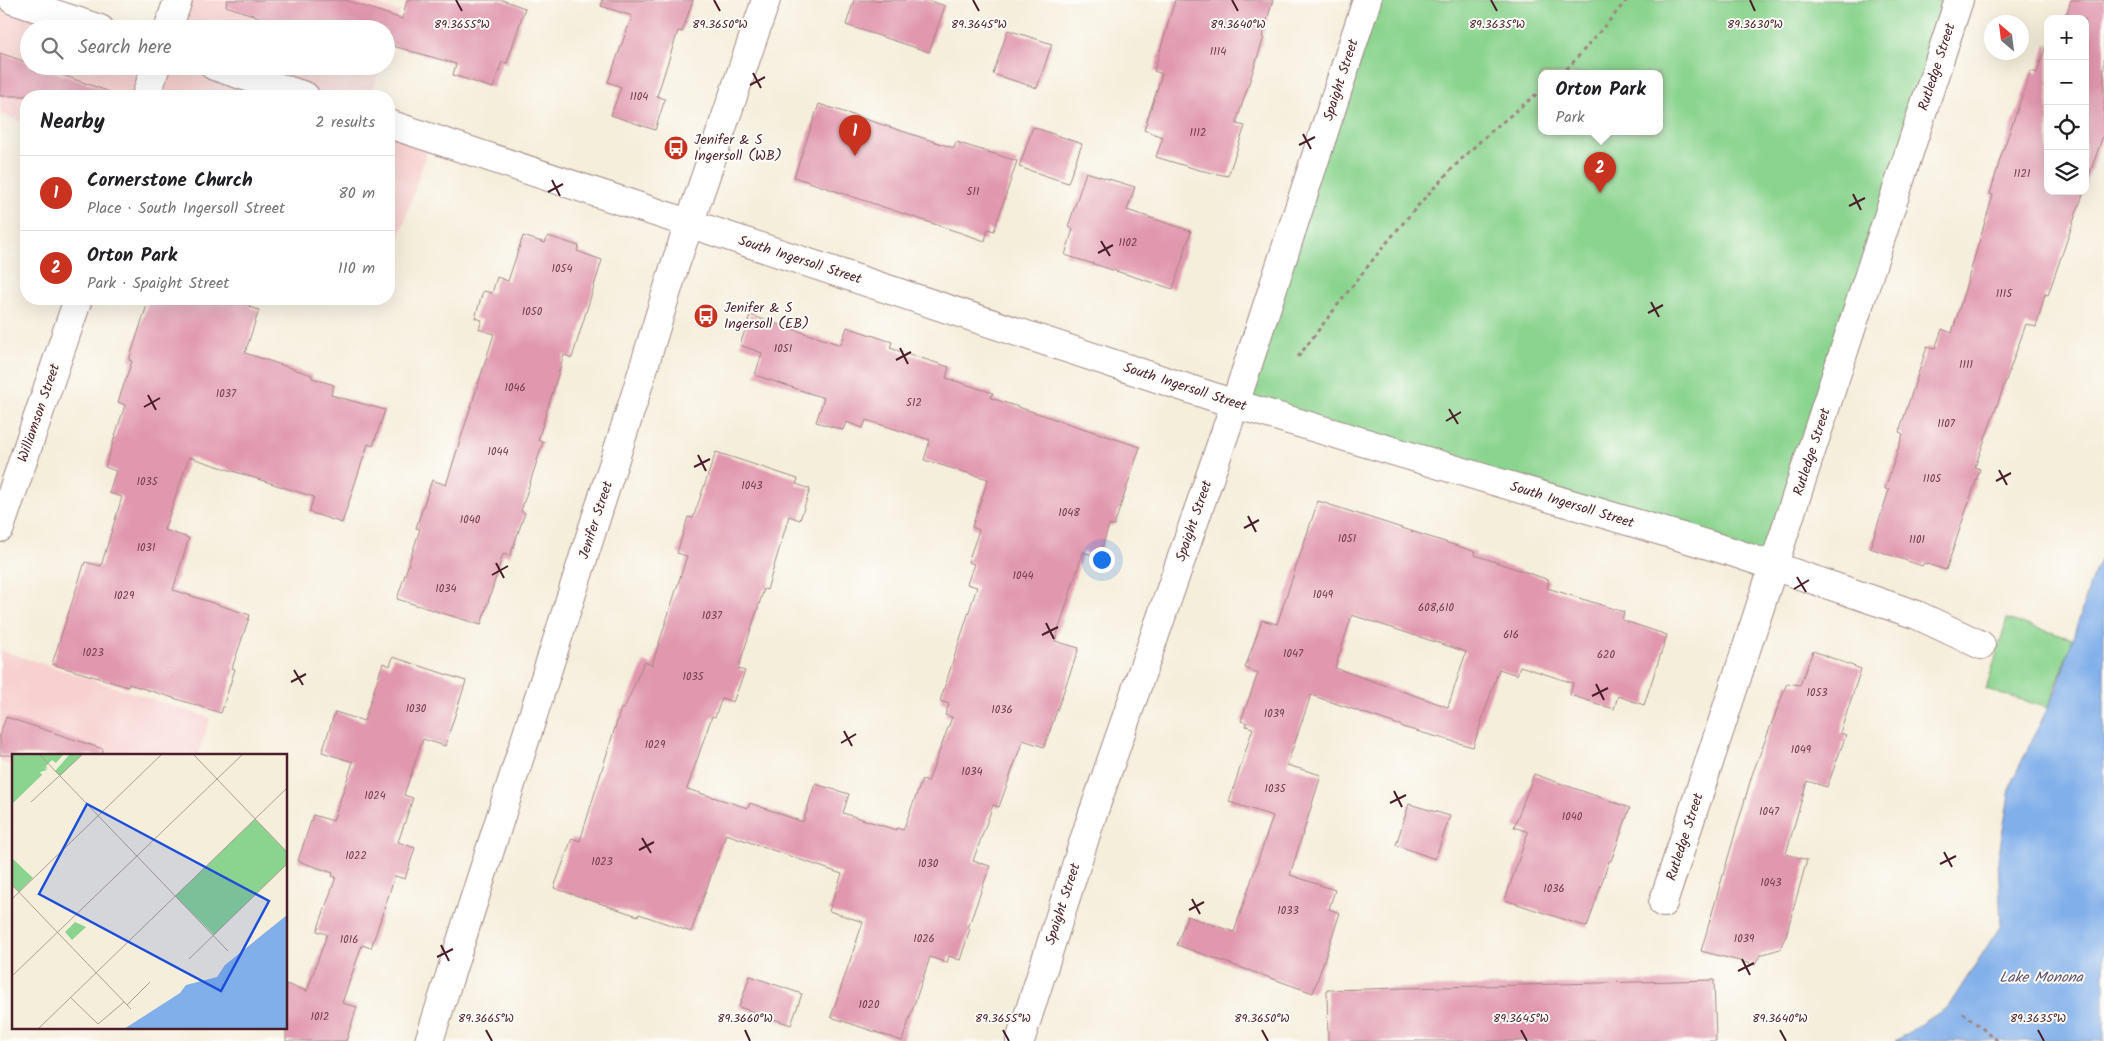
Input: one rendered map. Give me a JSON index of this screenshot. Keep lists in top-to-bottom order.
{
  "streets": {
    "street": [
      "Rutledge Street",
      "Spaight Street",
      "South Ingersoll Street",
      "Williamson Street",
      "Jenifer Street"
    ]
  },
  "crossings": [
    ["Rutledge Street", "South Ingersoll Street"],
    ["Spaight Street", "South Ingersoll Street"],
    ["South Ingersoll Street", "Jenifer Street"]
  ],
  "water": ["Lake Monona"],
  "places": {
    "bus stop": ["Jenifer & S Ingersoll (WB)", "Jenifer & S Ingersoll (EB)"]
  },
  "house_numbers": [
    "1114",
    "1104",
    "1112",
    "1121",
    "511",
    "1102",
    "1054",
    "1115",
    "1050",
    "1051",
    "1111",
    "1046",
    "1037",
    "512",
    "1107",
    "1044",
    "1105",
    "1035",
    "1043",
    "1048",
    "1040",
    "1051",
    "1101",
    "1031",
    "1044",
    "1034",
    "1049",
    "1029",
    "608,610",
    "1037",
    "616",
    "1023",
    "1047",
    "620",
    "1035",
    "1053",
    "1030",
    "1036",
    "1039",
    "1029",
    "1049",
    "1034",
    "1035",
    "1024",
    "1047",
    "1040",
    "1022",
    "1023",
    "1030",
    "1043",
    "1036",
    "1033",
    "1026",
    "1039",
    "1016",
    "1020",
    "1012"
  ],
  "north": "top left",
  "page": {
    "map_buttons": ["+", "−"],
    "search": "Search here",
    "popup": ["Orton Park", "Park"],
    "heading": ["Nearby", "2 results"],
    "pins": ["1", "2"],
    "list": [
      {
        "mark": "1",
        "name": "Cornerstone Church",
        "note": "Place · South Ingersoll Street",
        "value": "80 m"
      },
      {
        "mark": "2",
        "name": "Orton Park",
        "note": "Park · Spaight Street",
        "value": "110 m"
      }
    ]
  },
  "coordinates": [
    "89.3655°W",
    "89.3650°W",
    "89.3645°W",
    "89.3640°W",
    "89.3635°W",
    "89.3630°W",
    "89.3665°W",
    "89.3660°W"
  ]
}
